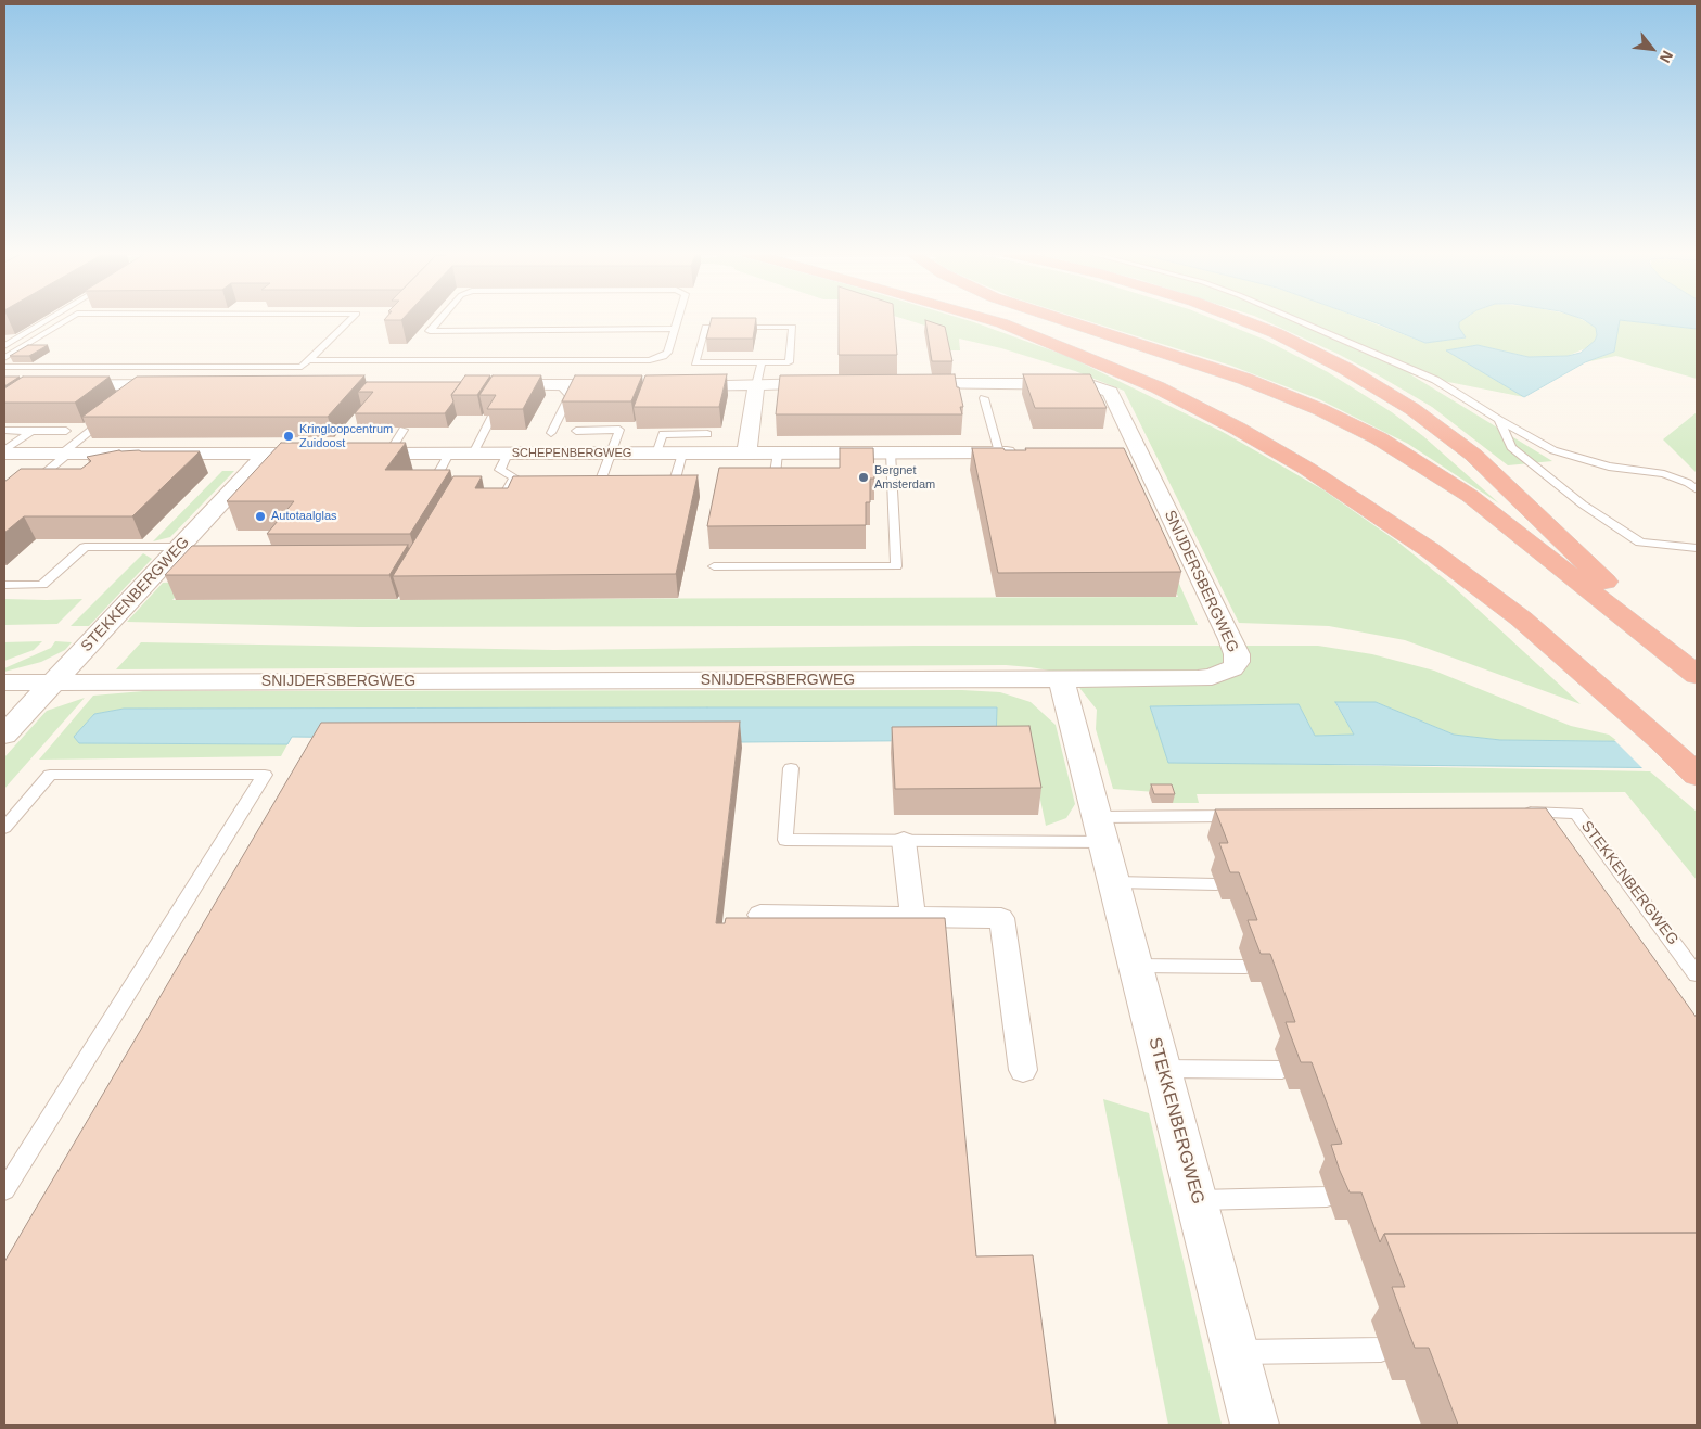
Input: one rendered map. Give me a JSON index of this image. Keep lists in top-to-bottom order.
{
  "streets": {
    "street": ["SCHEPENBERGWEG", "SNIJDERSBERGWEG", "STEKKENBERGWEG"]
  },
  "crossings": [
    ["SNIJDERSBERGWEG", "STEKKENBERGWEG"]
  ],
  "places": ["Kringloopcentrum Zuidoost", "Bergnet Amsterdam", "Autotaalglas"],
  "north": "bottom right"
}
